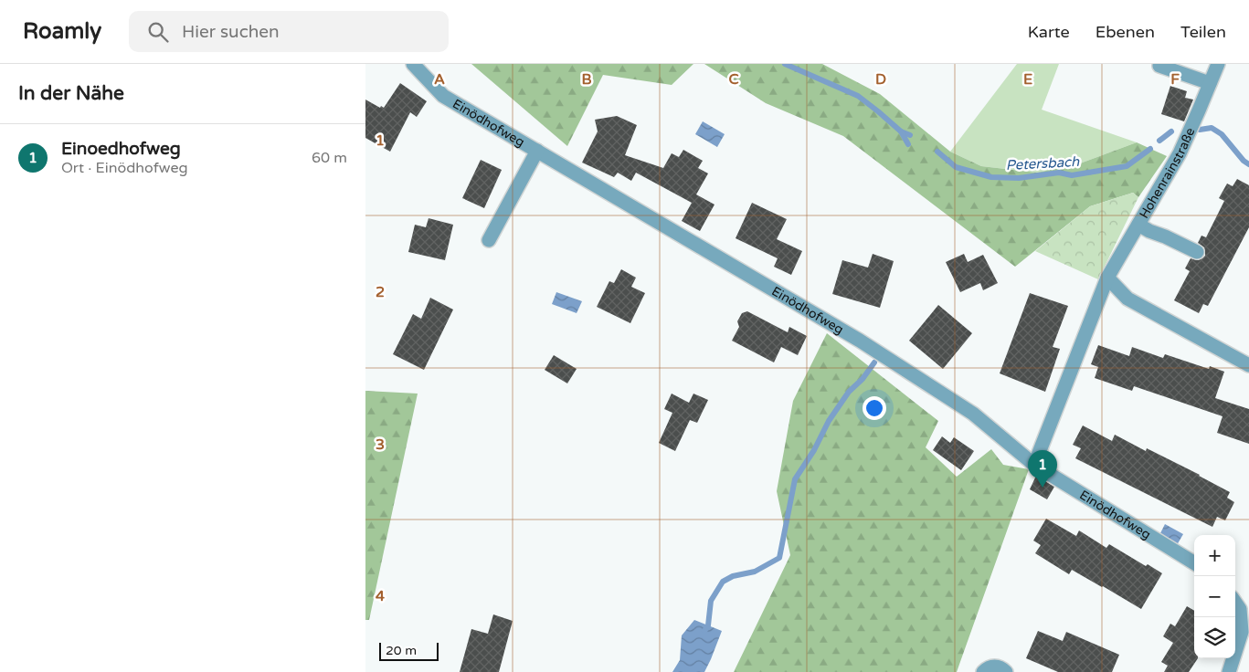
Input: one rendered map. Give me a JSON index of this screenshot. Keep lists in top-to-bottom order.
{
  "streets": {
    "street": ["Einödhofweg", "Hohenrainstraße"]
  },
  "crossings": [
    ["Einödhofweg", "Hohenrainstraße"]
  ],
  "water": ["Petersbach"],
  "scale_bar": "20 m",
  "page": {
    "header": "Roamly",
    "search": "Hier suchen",
    "nav": ["Karte", "Ebenen", "Teilen"],
    "heading": "In der Nähe",
    "list": [
      {
        "mark": "1",
        "name": "Einoedhofweg",
        "note": "Ort · Einödhofweg",
        "value": "60 m"
      }
    ],
    "pins": "1",
    "map_buttons": ["+", "−"],
    "scale": "20 m"
  },
  "grid": {
    "columns": [
      "A",
      "B",
      "C",
      "D",
      "E",
      "F"
    ],
    "rows": [
      "1",
      "2",
      "3",
      "4"
    ]
  }
}
